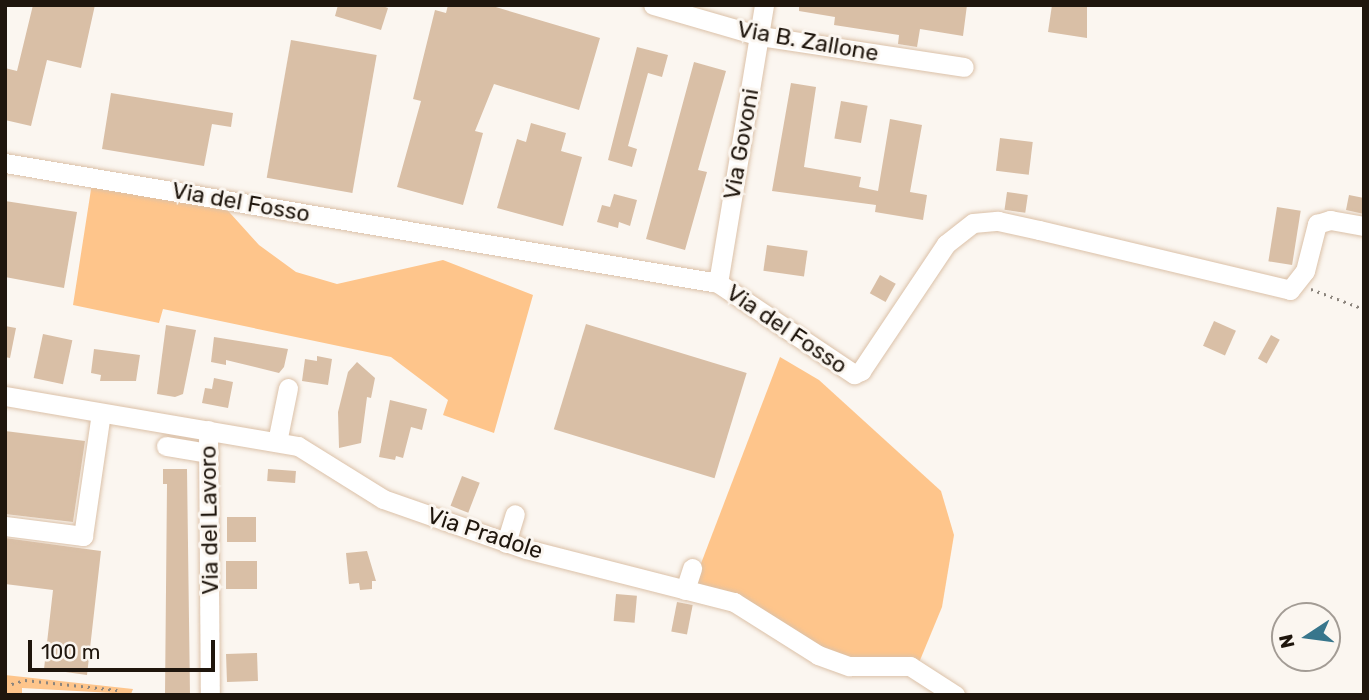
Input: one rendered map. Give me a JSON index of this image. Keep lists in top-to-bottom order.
{
  "streets": {
    "street": [
      "Via B. Zallone",
      "Via Govoni",
      "Via del Fosso",
      "Via del Lavoro",
      "Via Pradole"
    ]
  },
  "crossings": [
    ["Via B. Zallone", "Via Govoni"],
    ["Via Govoni", "Via del Fosso"],
    ["Via del Lavoro", "Via Pradole"]
  ],
  "scale_bar": "100 m",
  "north": "left"
}
